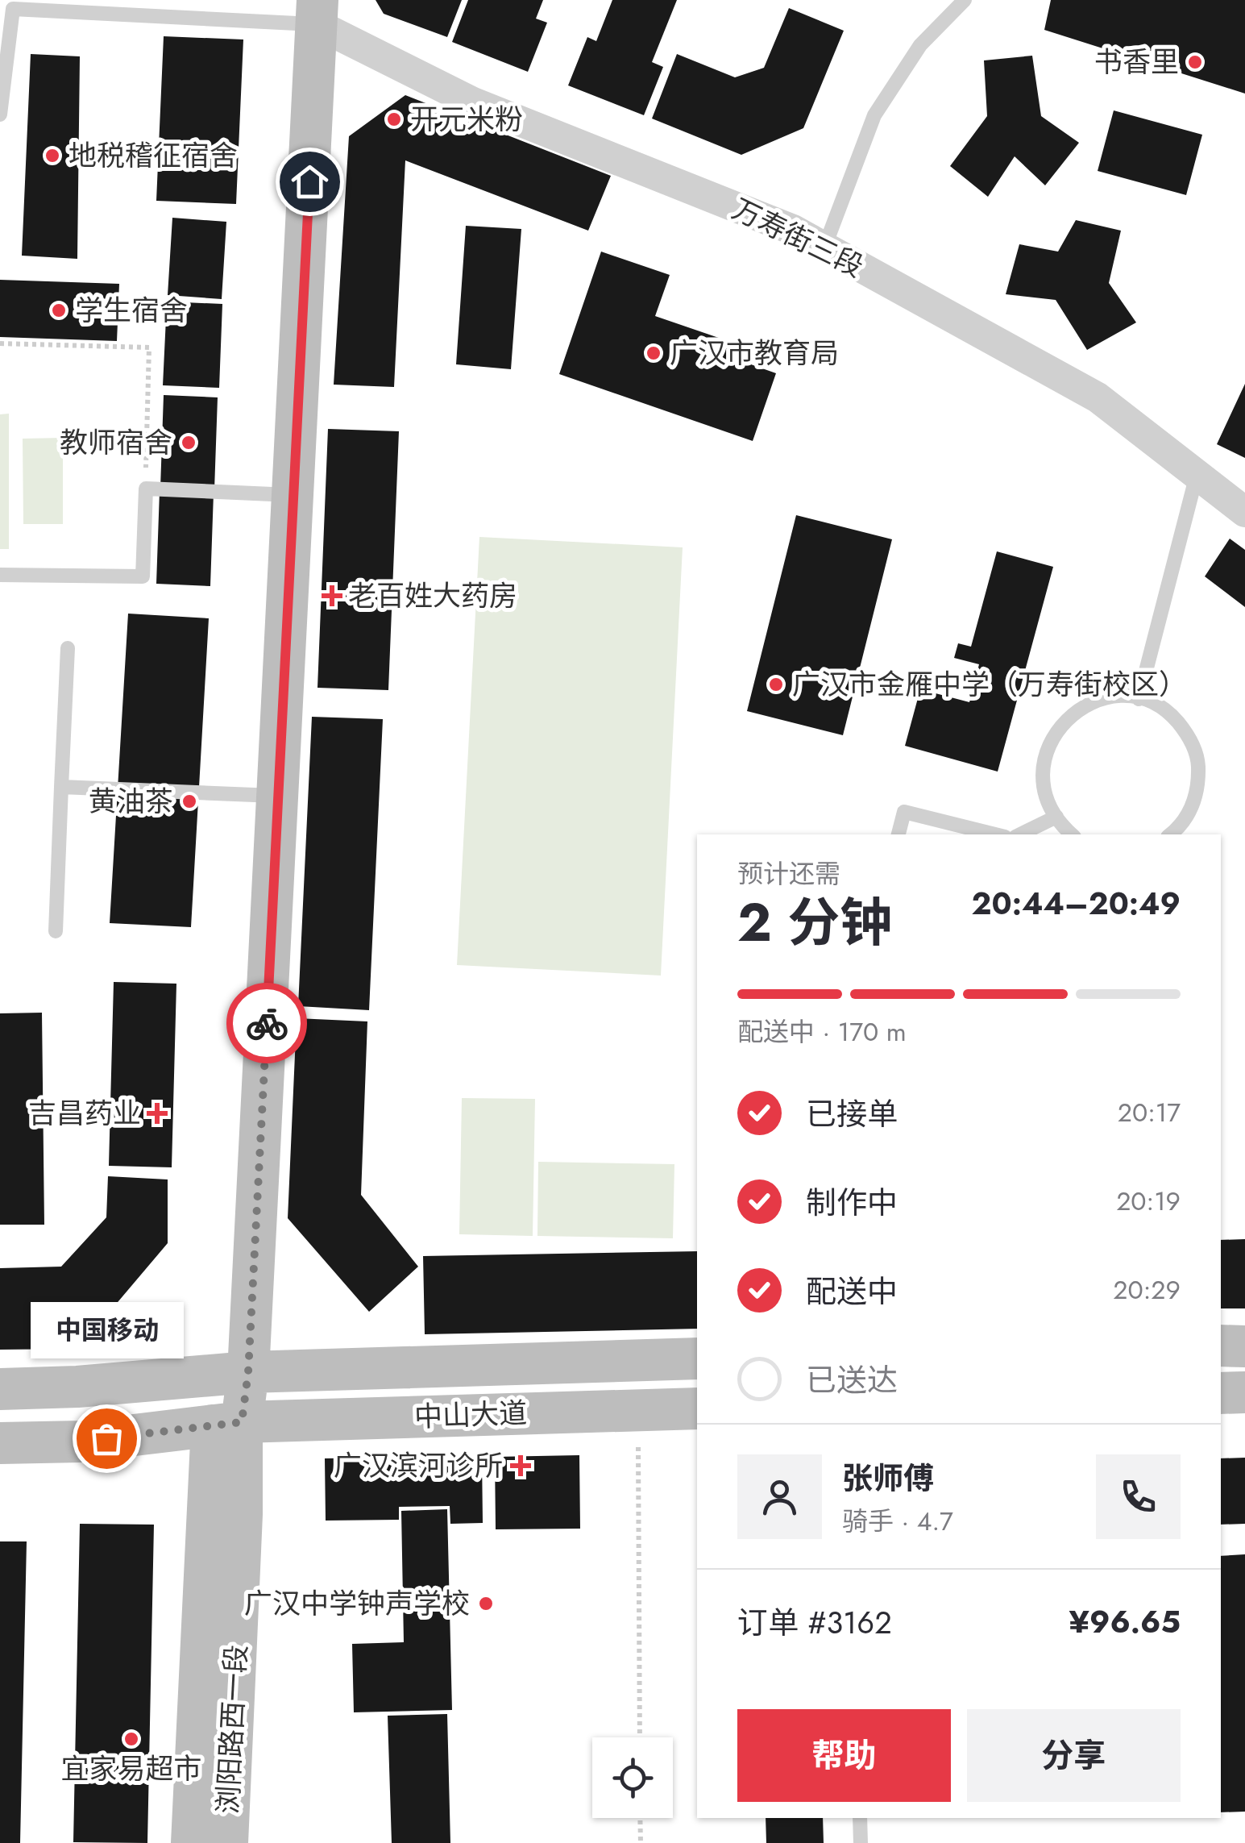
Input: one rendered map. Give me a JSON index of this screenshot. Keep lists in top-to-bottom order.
{
  "streets": {
    "street": ["万寿街三段", "中山大道", "浏阳路西一段"]
  },
  "crossings": [
    ["中山大道", "浏阳路西一段"]
  ],
  "places": {
    "other": [
      "书香里",
      "开元米粉",
      "地税稽征宿舍",
      "学生宿舍",
      "广汉市教育局",
      "教师宿舍",
      "广汉市金雁中学（万寿街校区）",
      "黄油茶",
      "中国移动",
      "广汉中学钟声学校",
      "宜家易超市"
    ],
    "health": ["老百姓大药房", "吉昌药业", "广汉滨河诊所"]
  },
  "page": {
    "heading": ["2 分钟", "预计还需", "20:44–20:49"],
    "panel": [
      "张师傅",
      "骑手 · 4.7",
      "订单 #3162",
      "¥96.65"
    ],
    "bar": "配送中 · 170 m",
    "list": [
      ["已接单", "20:17"],
      ["制作中", "20:19"],
      ["配送中", "20:29"],
      "已送达"
    ],
    "bubble": "中国移动",
    "buttons": ["帮助", "分享"]
  }
}
